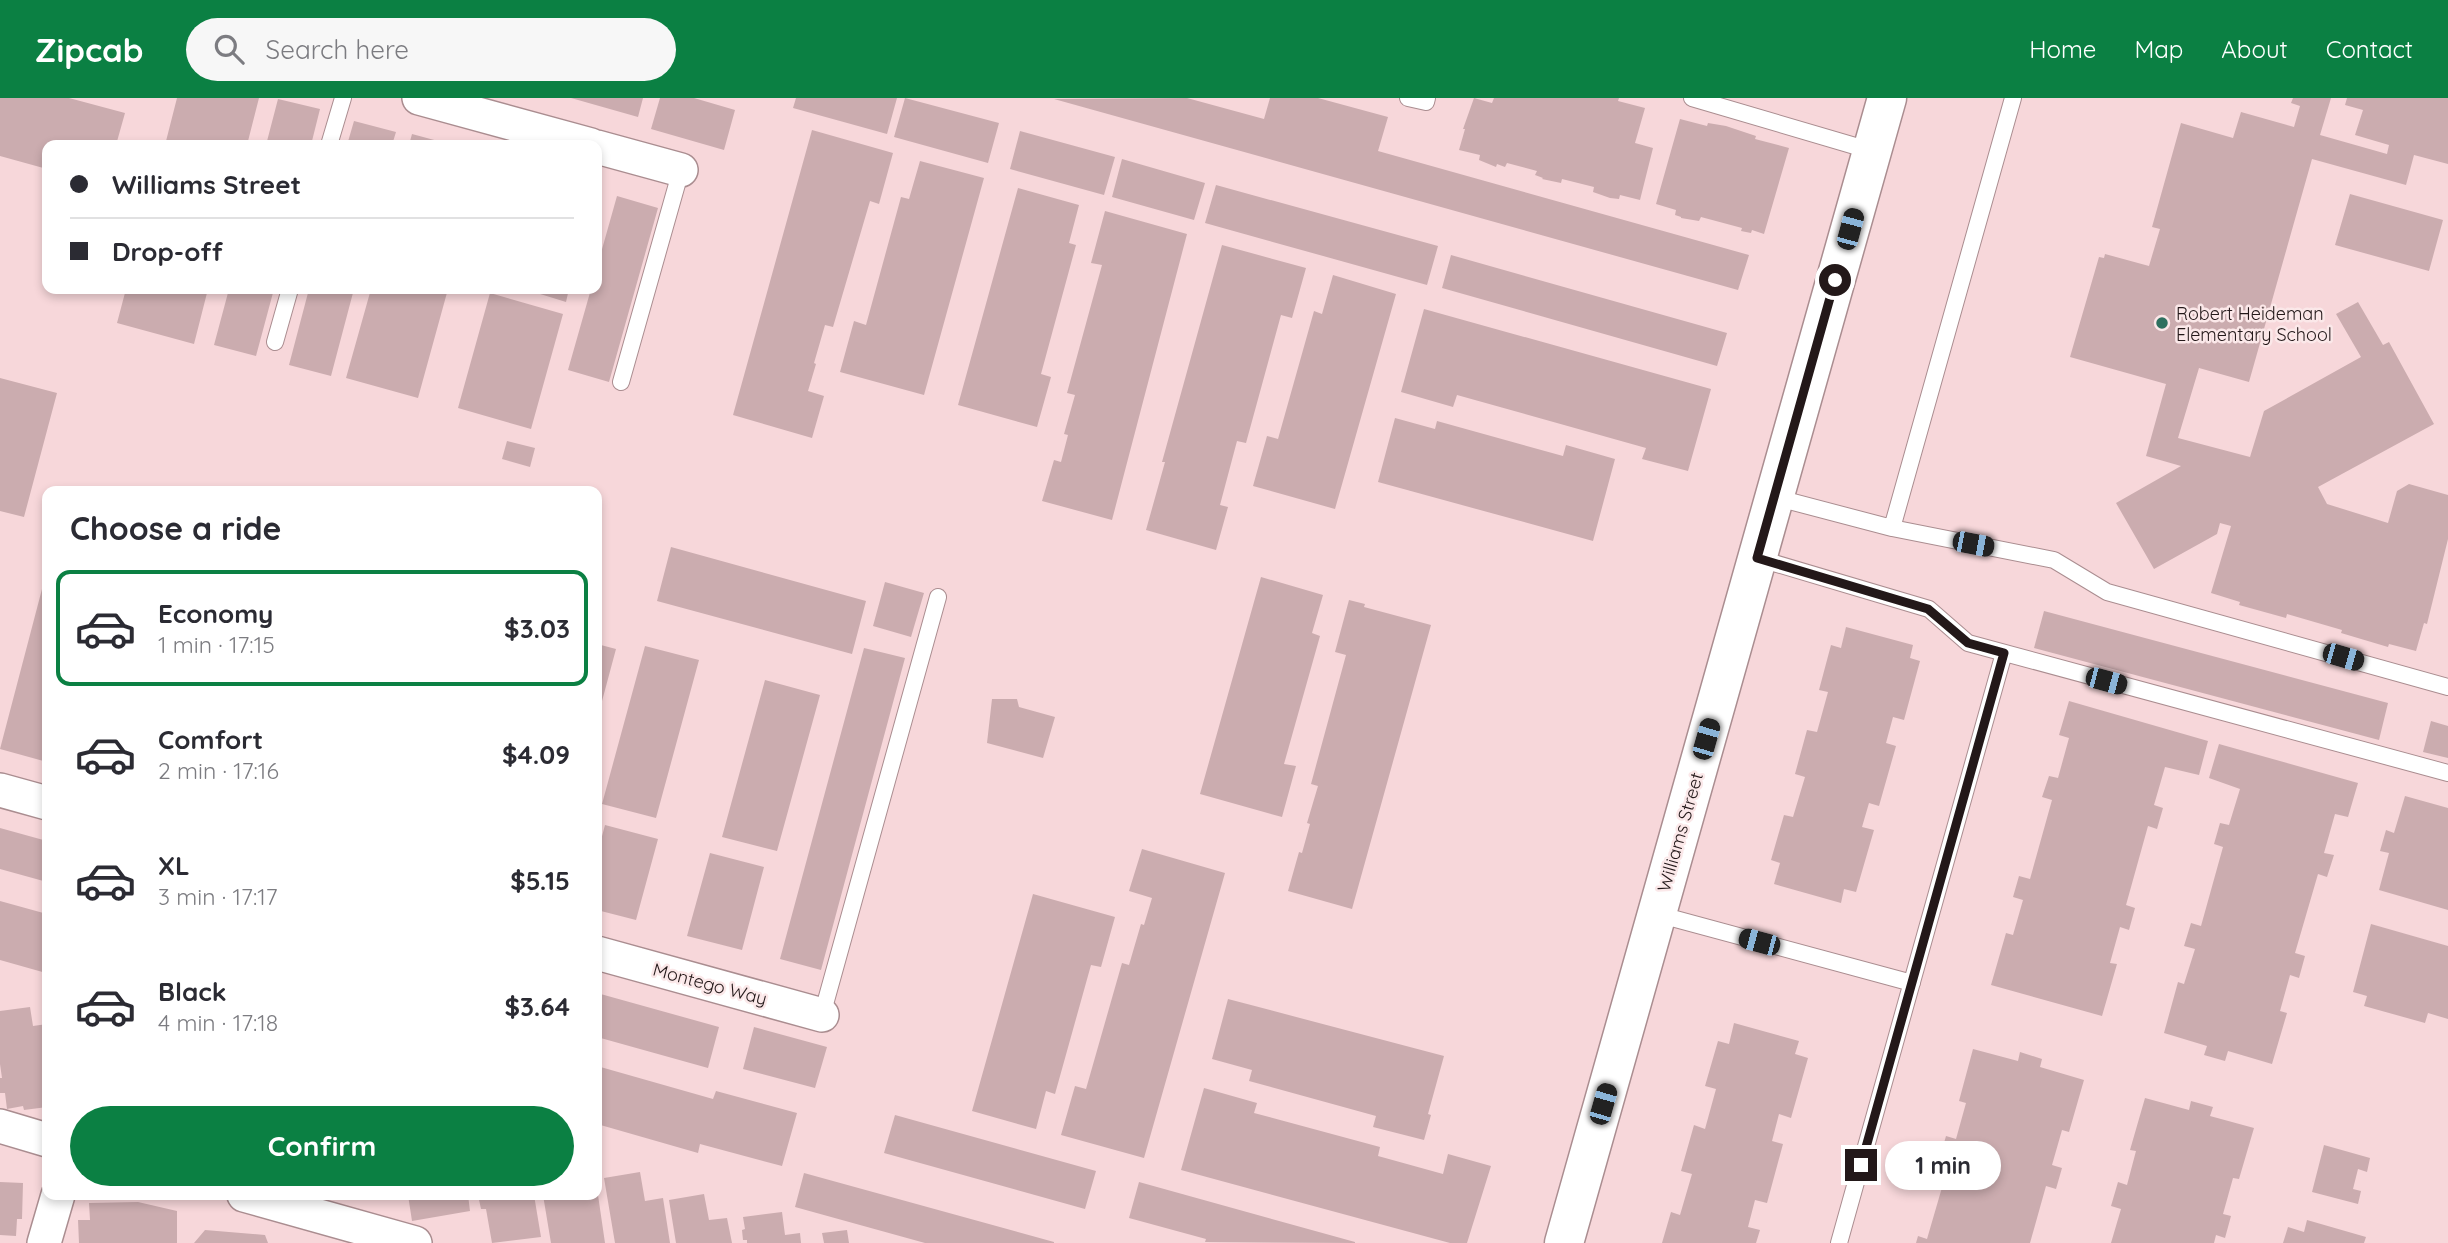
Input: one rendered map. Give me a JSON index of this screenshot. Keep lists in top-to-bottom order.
{
  "streets": {
    "street": ["Williams Street", "Montego Way"]
  },
  "places": ["Robert Heideman Elementary School"],
  "page": {
    "header": "Zipcab",
    "search": "Search here",
    "nav": [
      "Home",
      "Map",
      "About",
      "Contact"
    ],
    "banner": ["Williams Street", "Drop-off"],
    "heading": "Choose a ride",
    "list": [
      {
        "name": "Economy",
        "note": "1 min · 17:15",
        "value": "$3.03"
      },
      {
        "name": "Comfort",
        "note": "2 min · 17:16",
        "value": "$4.09"
      },
      {
        "name": "XL",
        "note": "3 min · 17:17",
        "value": "$5.15"
      },
      {
        "name": "Black",
        "note": "4 min · 17:18",
        "value": "$3.64"
      }
    ],
    "buttons": "Confirm",
    "bubble": "1 min"
  }
}
